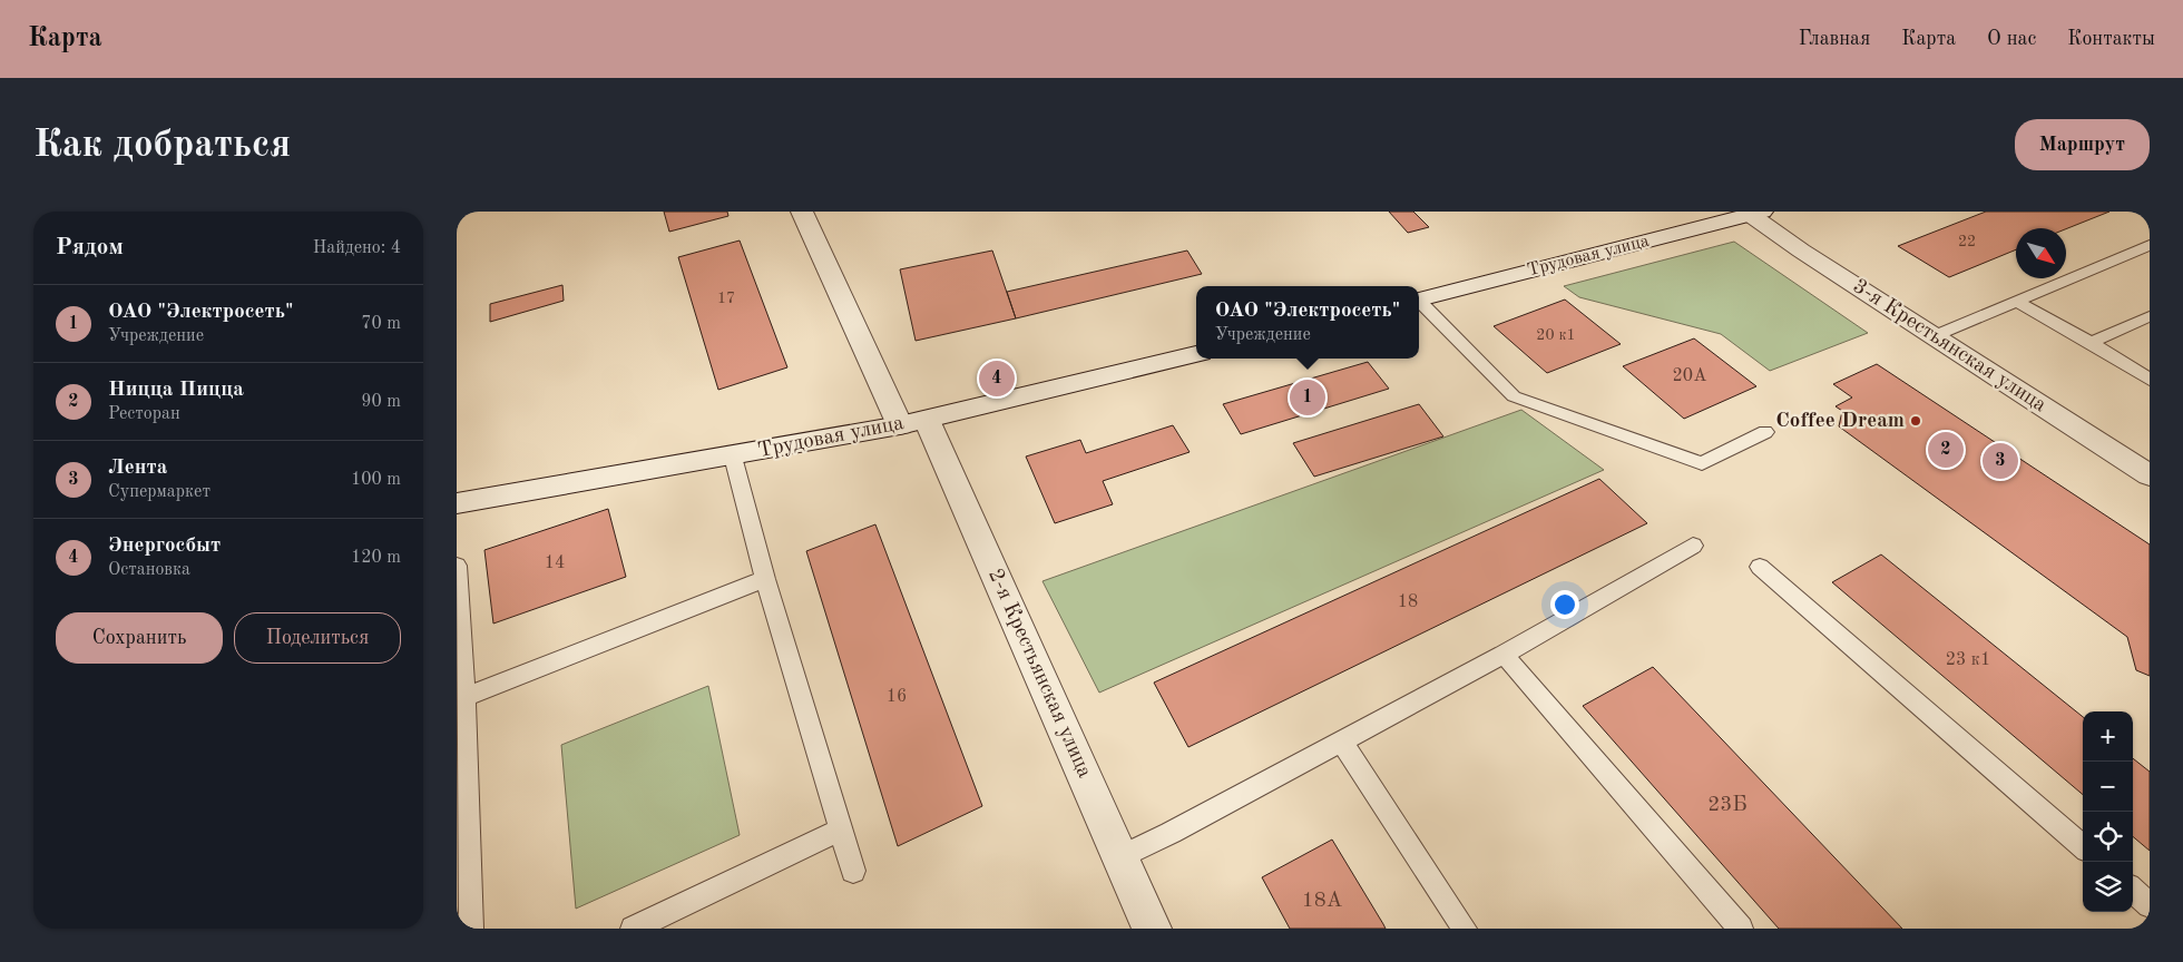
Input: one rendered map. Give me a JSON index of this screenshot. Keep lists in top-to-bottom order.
{
  "streets": {
    "street": ["Трудовая улица", "3-я Крестьянская улица", "2-я Крестьянская улица"]
  },
  "crossings": [
    ["Трудовая улица", "3-я Крестьянская улица"],
    ["Трудовая улица", "2-я Крестьянская улица"]
  ],
  "places": ["Сoffee Dream"],
  "house_numbers": [
    "22",
    "17",
    "20 к1",
    "20А",
    "14",
    "18",
    "23 к1",
    "16",
    "23Б",
    "18А"
  ],
  "north": "bottom right",
  "page": {
    "header": "Карта",
    "nav": [
      "Главная",
      "Карта",
      "О нас",
      "Контакты"
    ],
    "buttons": [
      "Маршрут",
      ["Сохранить", "Поделиться"]
    ],
    "title": "Как добраться",
    "heading": ["Рядом", "Найдено: 4"],
    "list": [
      {
        "mark": "1",
        "name": "ОАО \"Электросеть\"",
        "note": "Учреждение",
        "value": "70 m"
      },
      {
        "mark": "2",
        "name": "Ницца Пицца",
        "note": "Ресторан",
        "value": "90 m"
      },
      {
        "mark": "3",
        "name": "Лента",
        "note": "Супермаркет",
        "value": "100 m"
      },
      {
        "mark": "4",
        "name": "Энергосбыт",
        "note": "Остановка",
        "value": "120 m"
      }
    ],
    "popup": ["ОАО \"Электросеть\"", "Учреждение"],
    "pins": [
      "4",
      "1",
      "2",
      "3"
    ],
    "map_buttons": ["+", "−"]
  }
}
